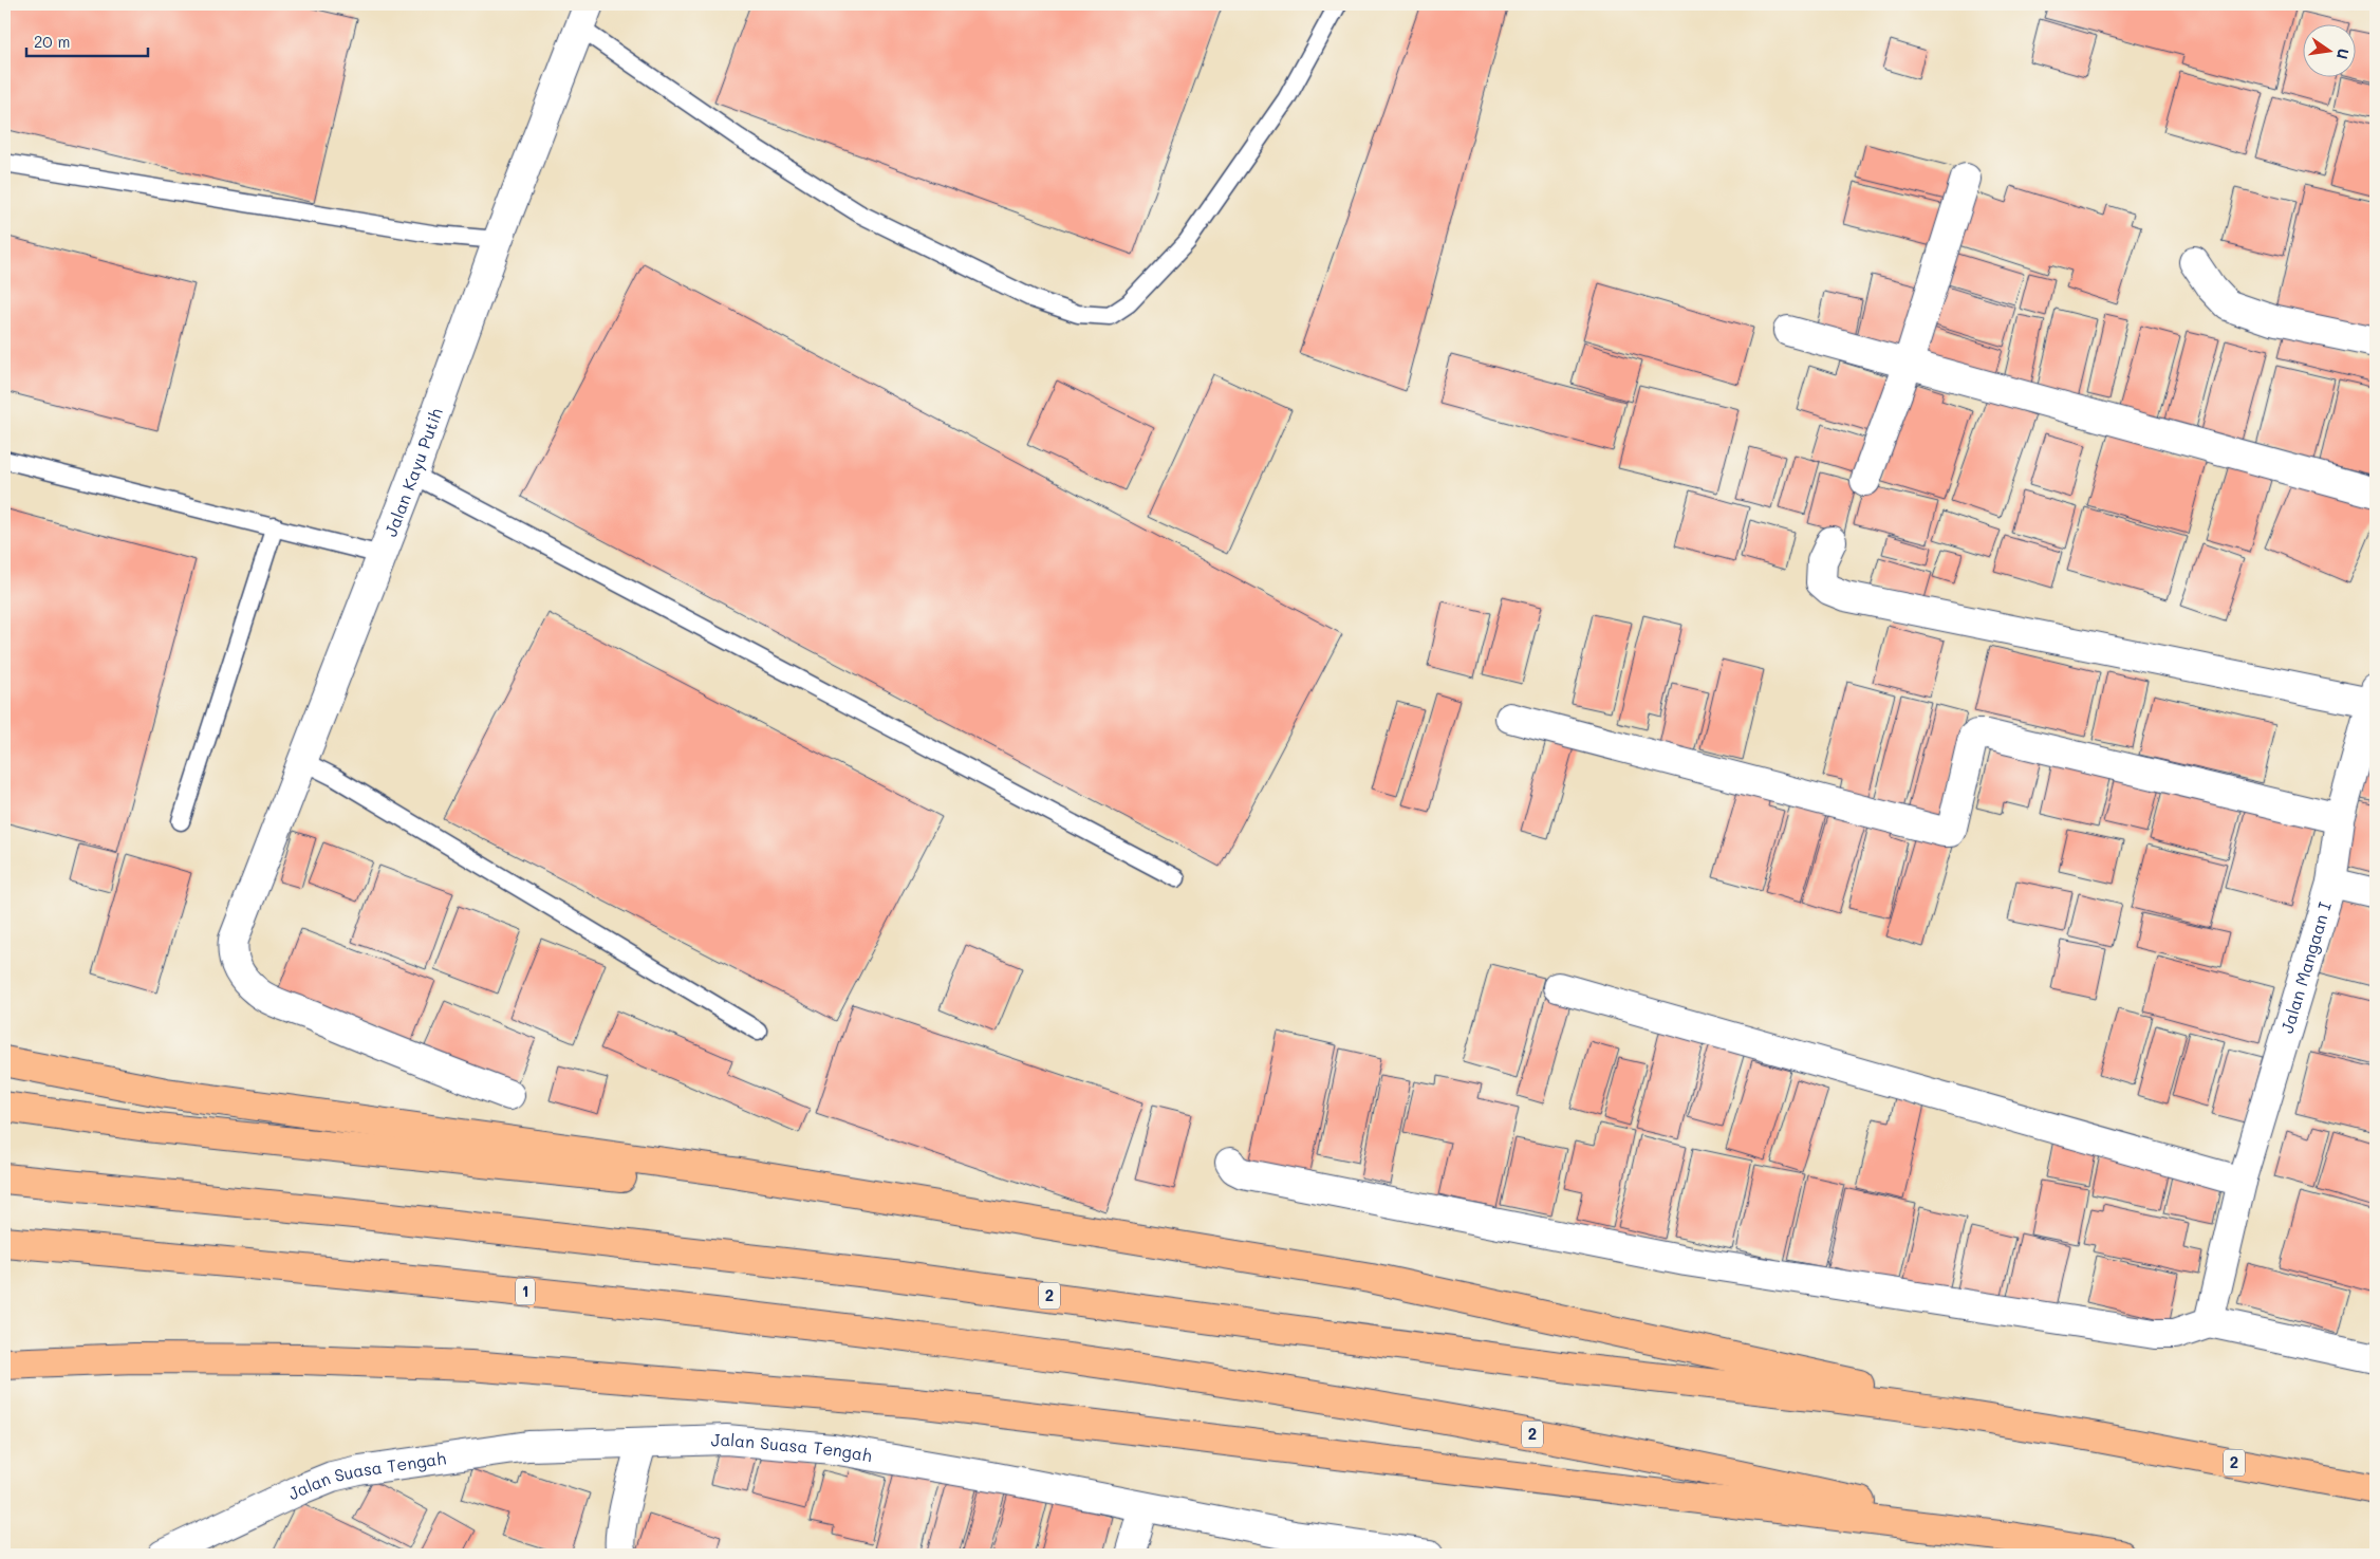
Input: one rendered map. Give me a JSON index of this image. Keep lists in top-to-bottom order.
{
  "streets": {
    "highway": ["1", "2"],
    "street": ["Jalan Kayu Putih", "Jalan Mangaan I", "Jalan Suasa Tengah"]
  },
  "crossings": [
    ["1", "2"]
  ],
  "scale_bar": "20 m",
  "north": "right"
}
